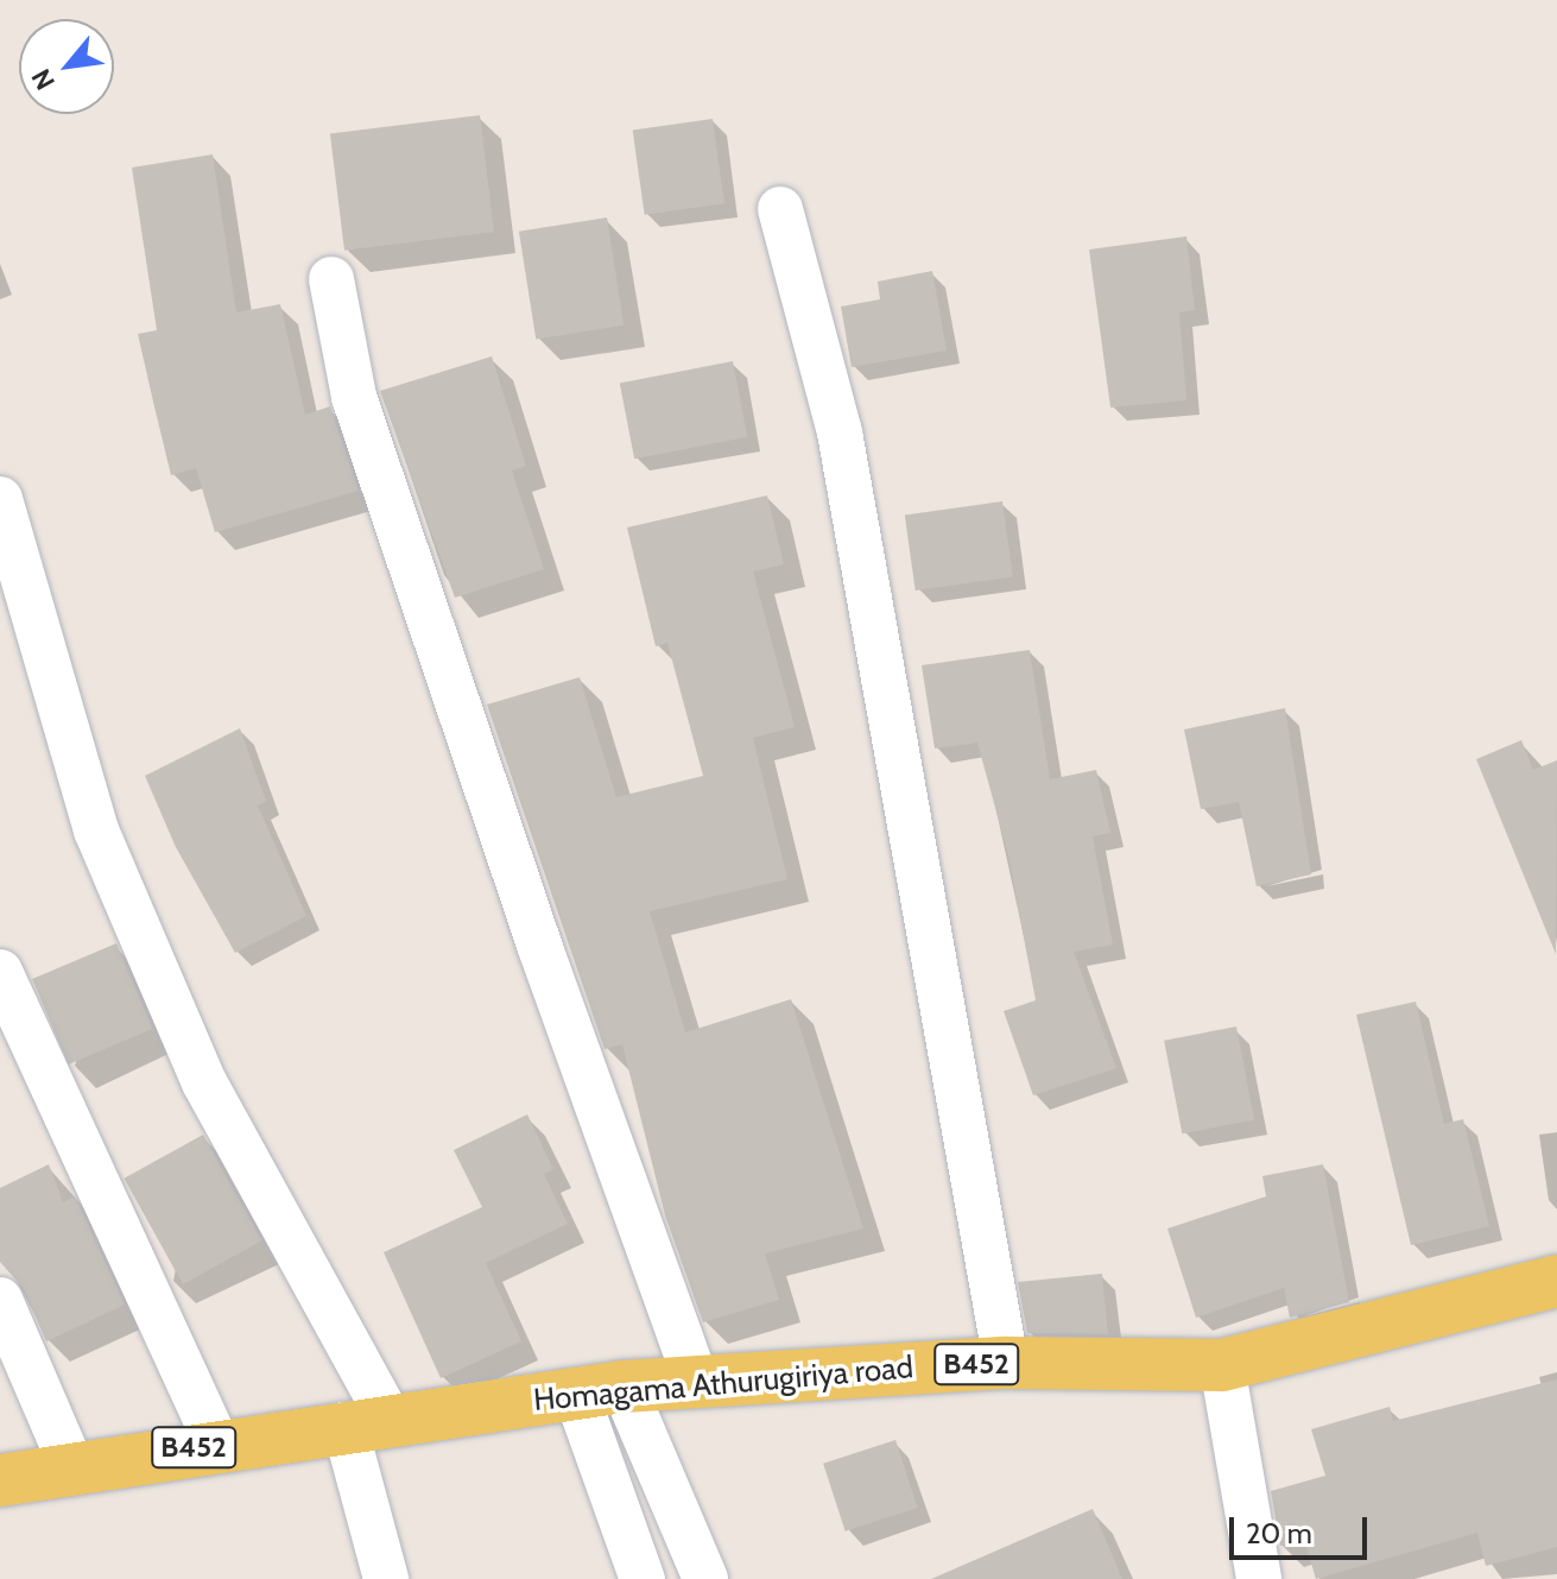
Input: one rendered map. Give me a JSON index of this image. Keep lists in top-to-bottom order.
{
  "streets": {
    "main road": ["B452", "Homagama Athurugiriya road"]
  },
  "scale_bar": "20 m",
  "north": "bottom left"
}
